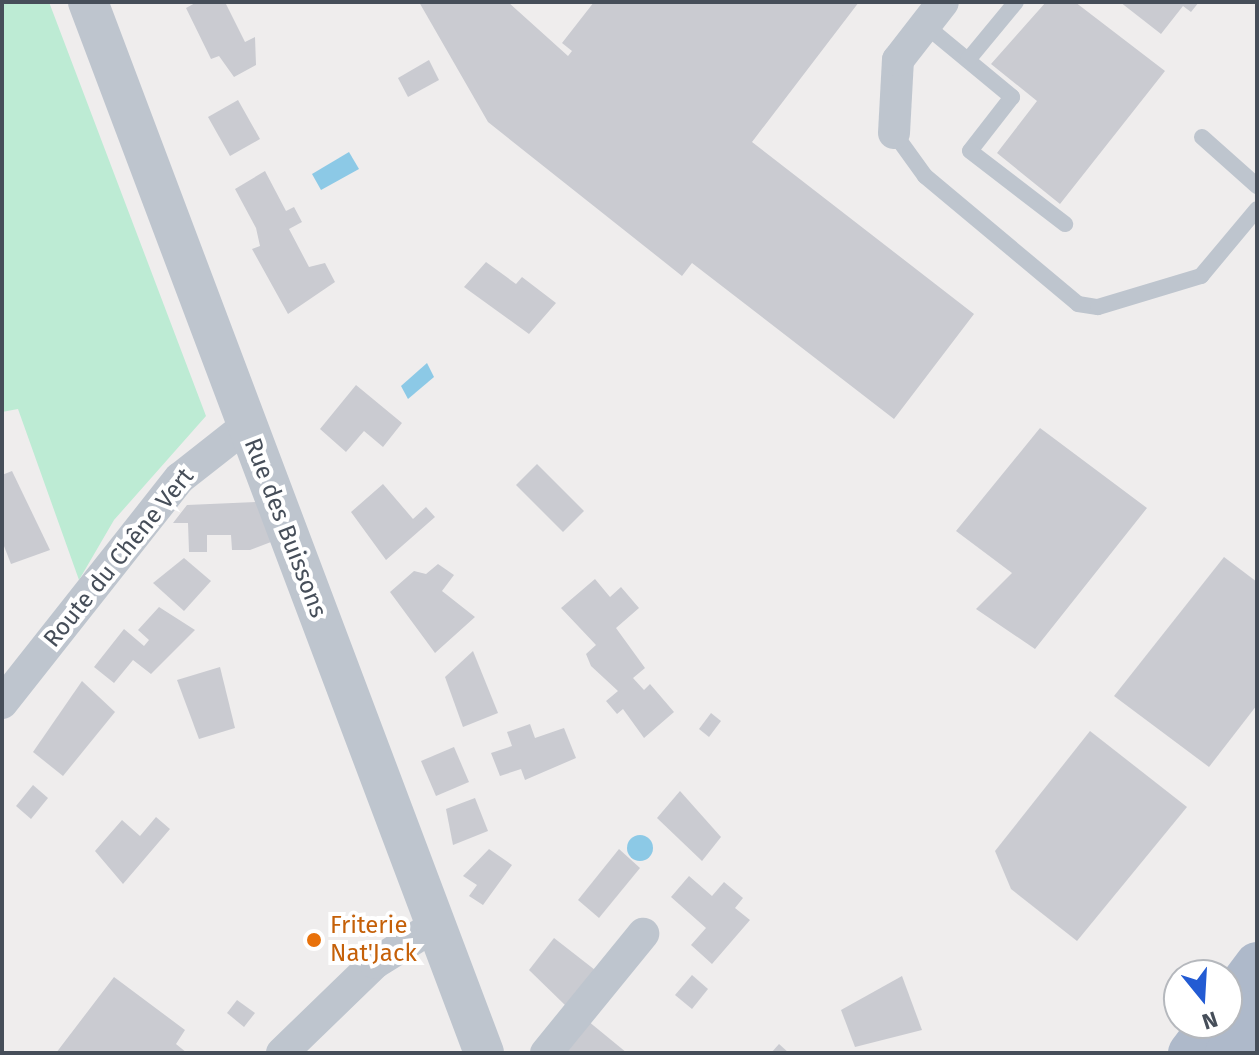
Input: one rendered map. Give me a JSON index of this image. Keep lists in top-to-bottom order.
{
  "streets": {
    "street": ["Rue des Buissons", "Route du Chêne Vert"]
  },
  "crossings": [
    ["Rue des Buissons", "Route du Chêne Vert"]
  ],
  "places": ["Friterie Nat'Jack"],
  "north": "bottom"
}
